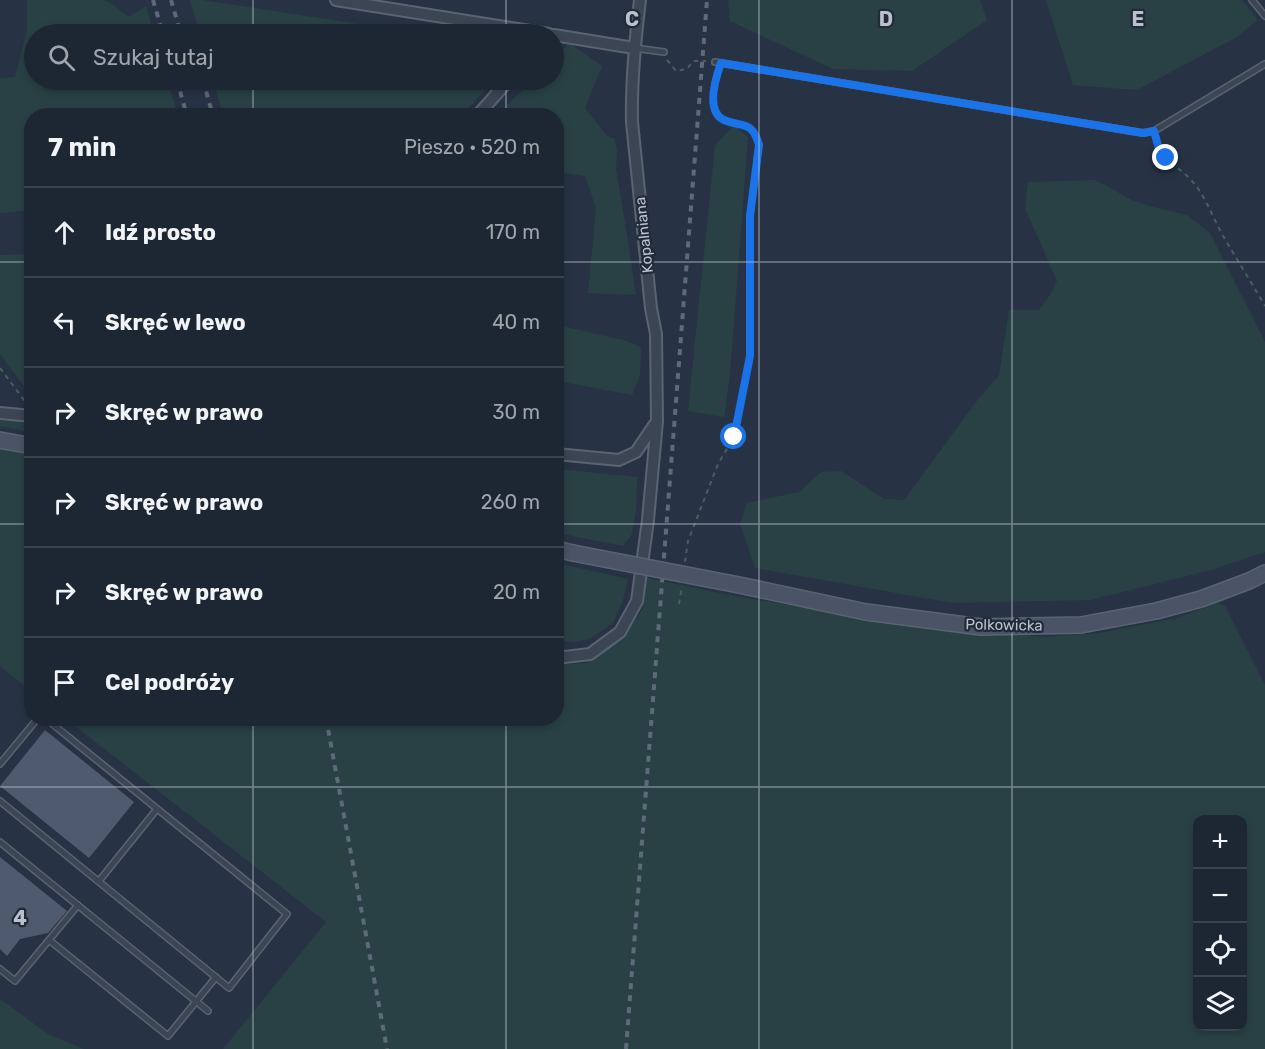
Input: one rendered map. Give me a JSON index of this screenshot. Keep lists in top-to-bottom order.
{
  "streets": {
    "main road": ["Polkowicka"],
    "street": ["Kopalniana"]
  },
  "page": {
    "search": "Szukaj tutaj",
    "heading": ["7 min", "Pieszo · 520 m"],
    "list": [
      ["Idź prosto", "170 m"],
      ["Skręć w lewo", "40 m"],
      ["Skręć w prawo", "30 m"],
      ["Skręć w prawo", "260 m"],
      ["Skręć w prawo", "20 m"],
      "Cel podróży"
    ],
    "map_buttons": ["+", "−"]
  },
  "grid": {
    "columns": ["C", "D", "E"],
    "rows": ["4"]
  }
}
